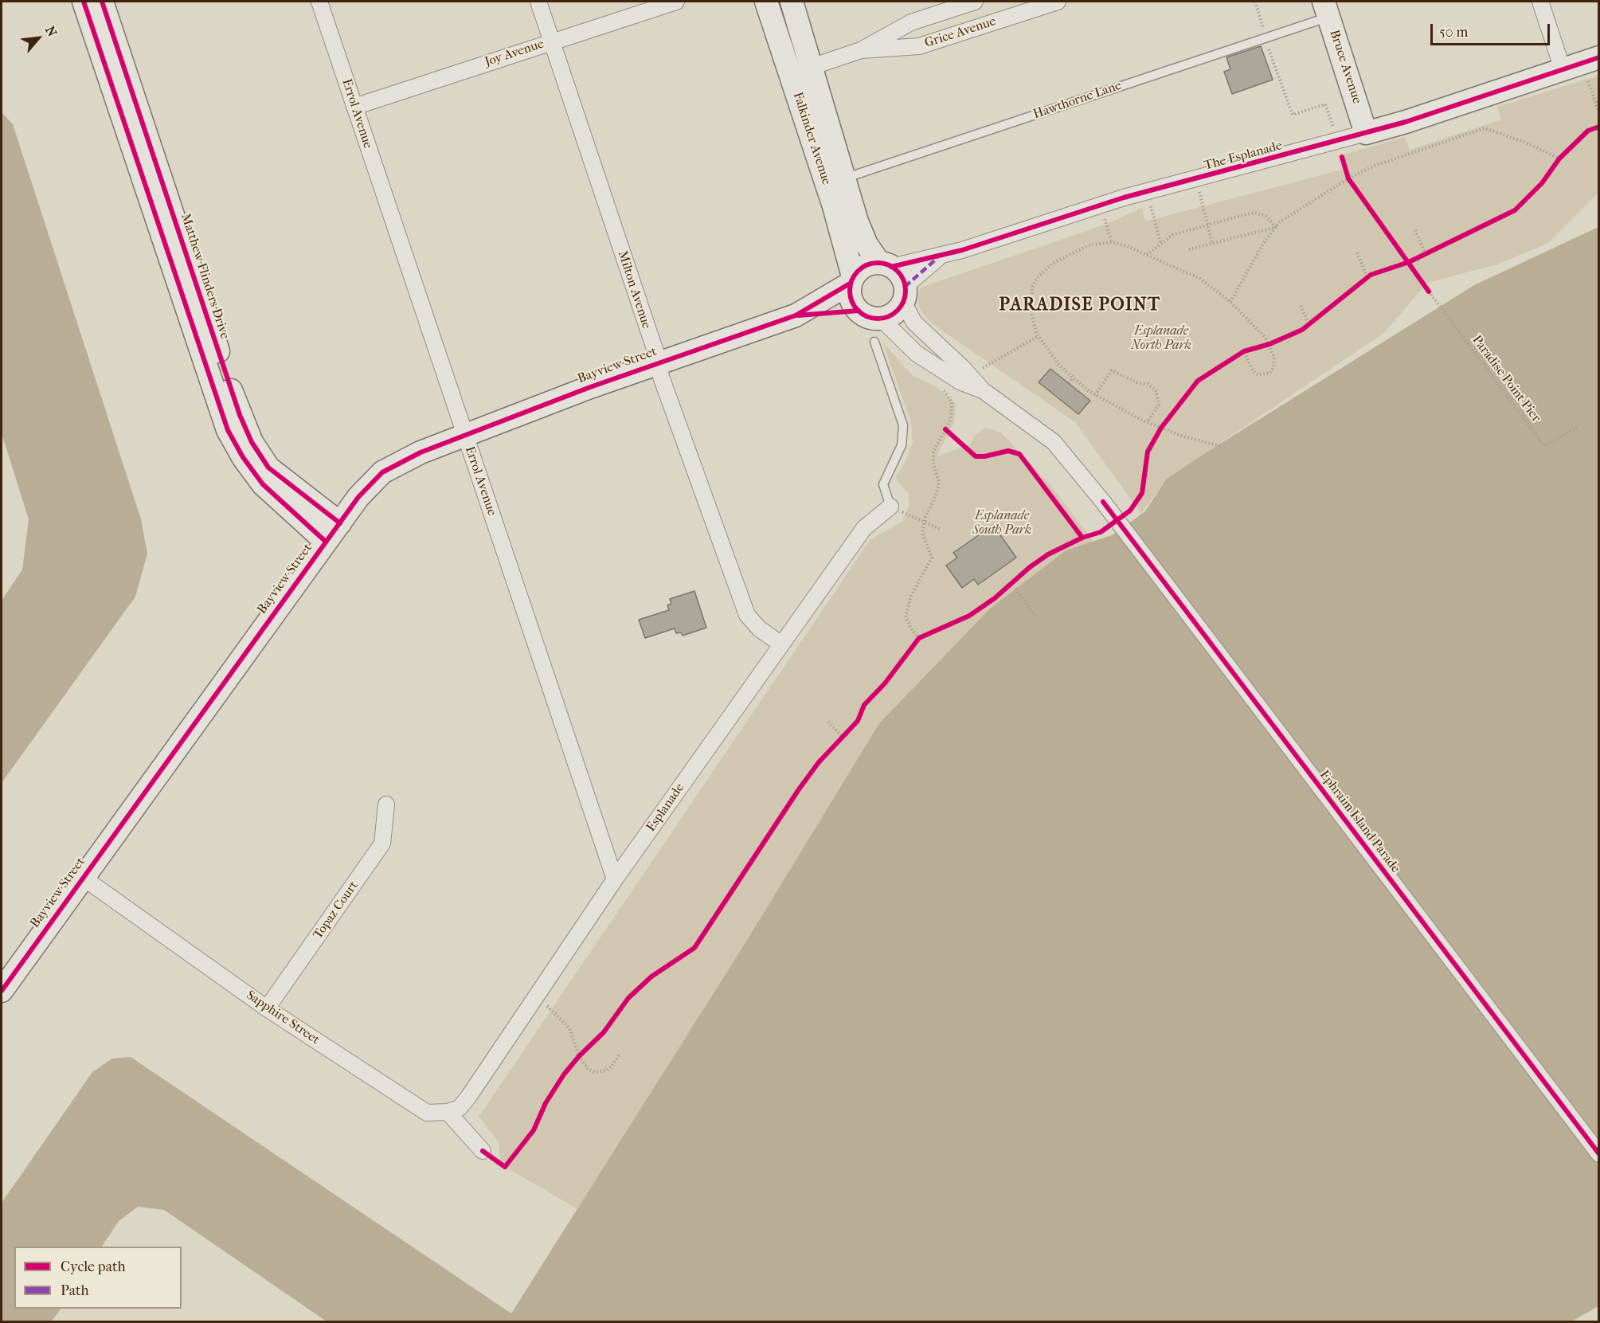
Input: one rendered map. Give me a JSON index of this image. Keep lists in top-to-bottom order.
{
  "streets": {
    "main road": [
      "Bruce Avenue",
      "Falkinder Avenue",
      "The Esplanade",
      "Matthew Flinders Drive",
      "Bayview Street"
    ],
    "street": [
      "Grice Avenue",
      "Joy Avenue",
      "Errol Avenue",
      "Milton Avenue",
      "Esplanade",
      "Ephraim Island Parade",
      "Topaz Court",
      "Sapphire Street"
    ],
    "lane": ["Hawthorne Lane"],
    "path": ["Paradise Point Pier"]
  },
  "crossings": [
    ["Grice Avenue", "Falkinder Avenue"],
    ["Joy Avenue", "Errol Avenue"],
    ["Joy Avenue", "Milton Avenue"],
    ["Bruce Avenue", "Hawthorne Lane"],
    ["Bruce Avenue", "The Esplanade"],
    ["Hawthorne Lane", "Falkinder Avenue"],
    ["Errol Avenue", "Bayview Street"],
    ["Errol Avenue", "Esplanade"],
    ["Falkinder Avenue", "The Esplanade"],
    ["Falkinder Avenue", "Bayview Street"],
    ["Falkinder Avenue", "Ephraim Island Parade"],
    ["The Esplanade", "Bayview Street"],
    ["The Esplanade", "Ephraim Island Parade"],
    ["Matthew Flinders Drive", "Bayview Street"],
    ["Milton Avenue", "Bayview Street"],
    ["Milton Avenue", "Esplanade"],
    ["Bayview Street", "Ephraim Island Parade"],
    ["Bayview Street", "Sapphire Street"],
    ["Esplanade", "Sapphire Street"],
    ["Topaz Court", "Sapphire Street"]
  ],
  "districts": ["PARADISE POINT"],
  "parks": ["Esplanade North Park", "Esplanade South Park"],
  "legend": ["Cycle path", "Path"],
  "scale_bar": "50 m",
  "north": "top right"
}
